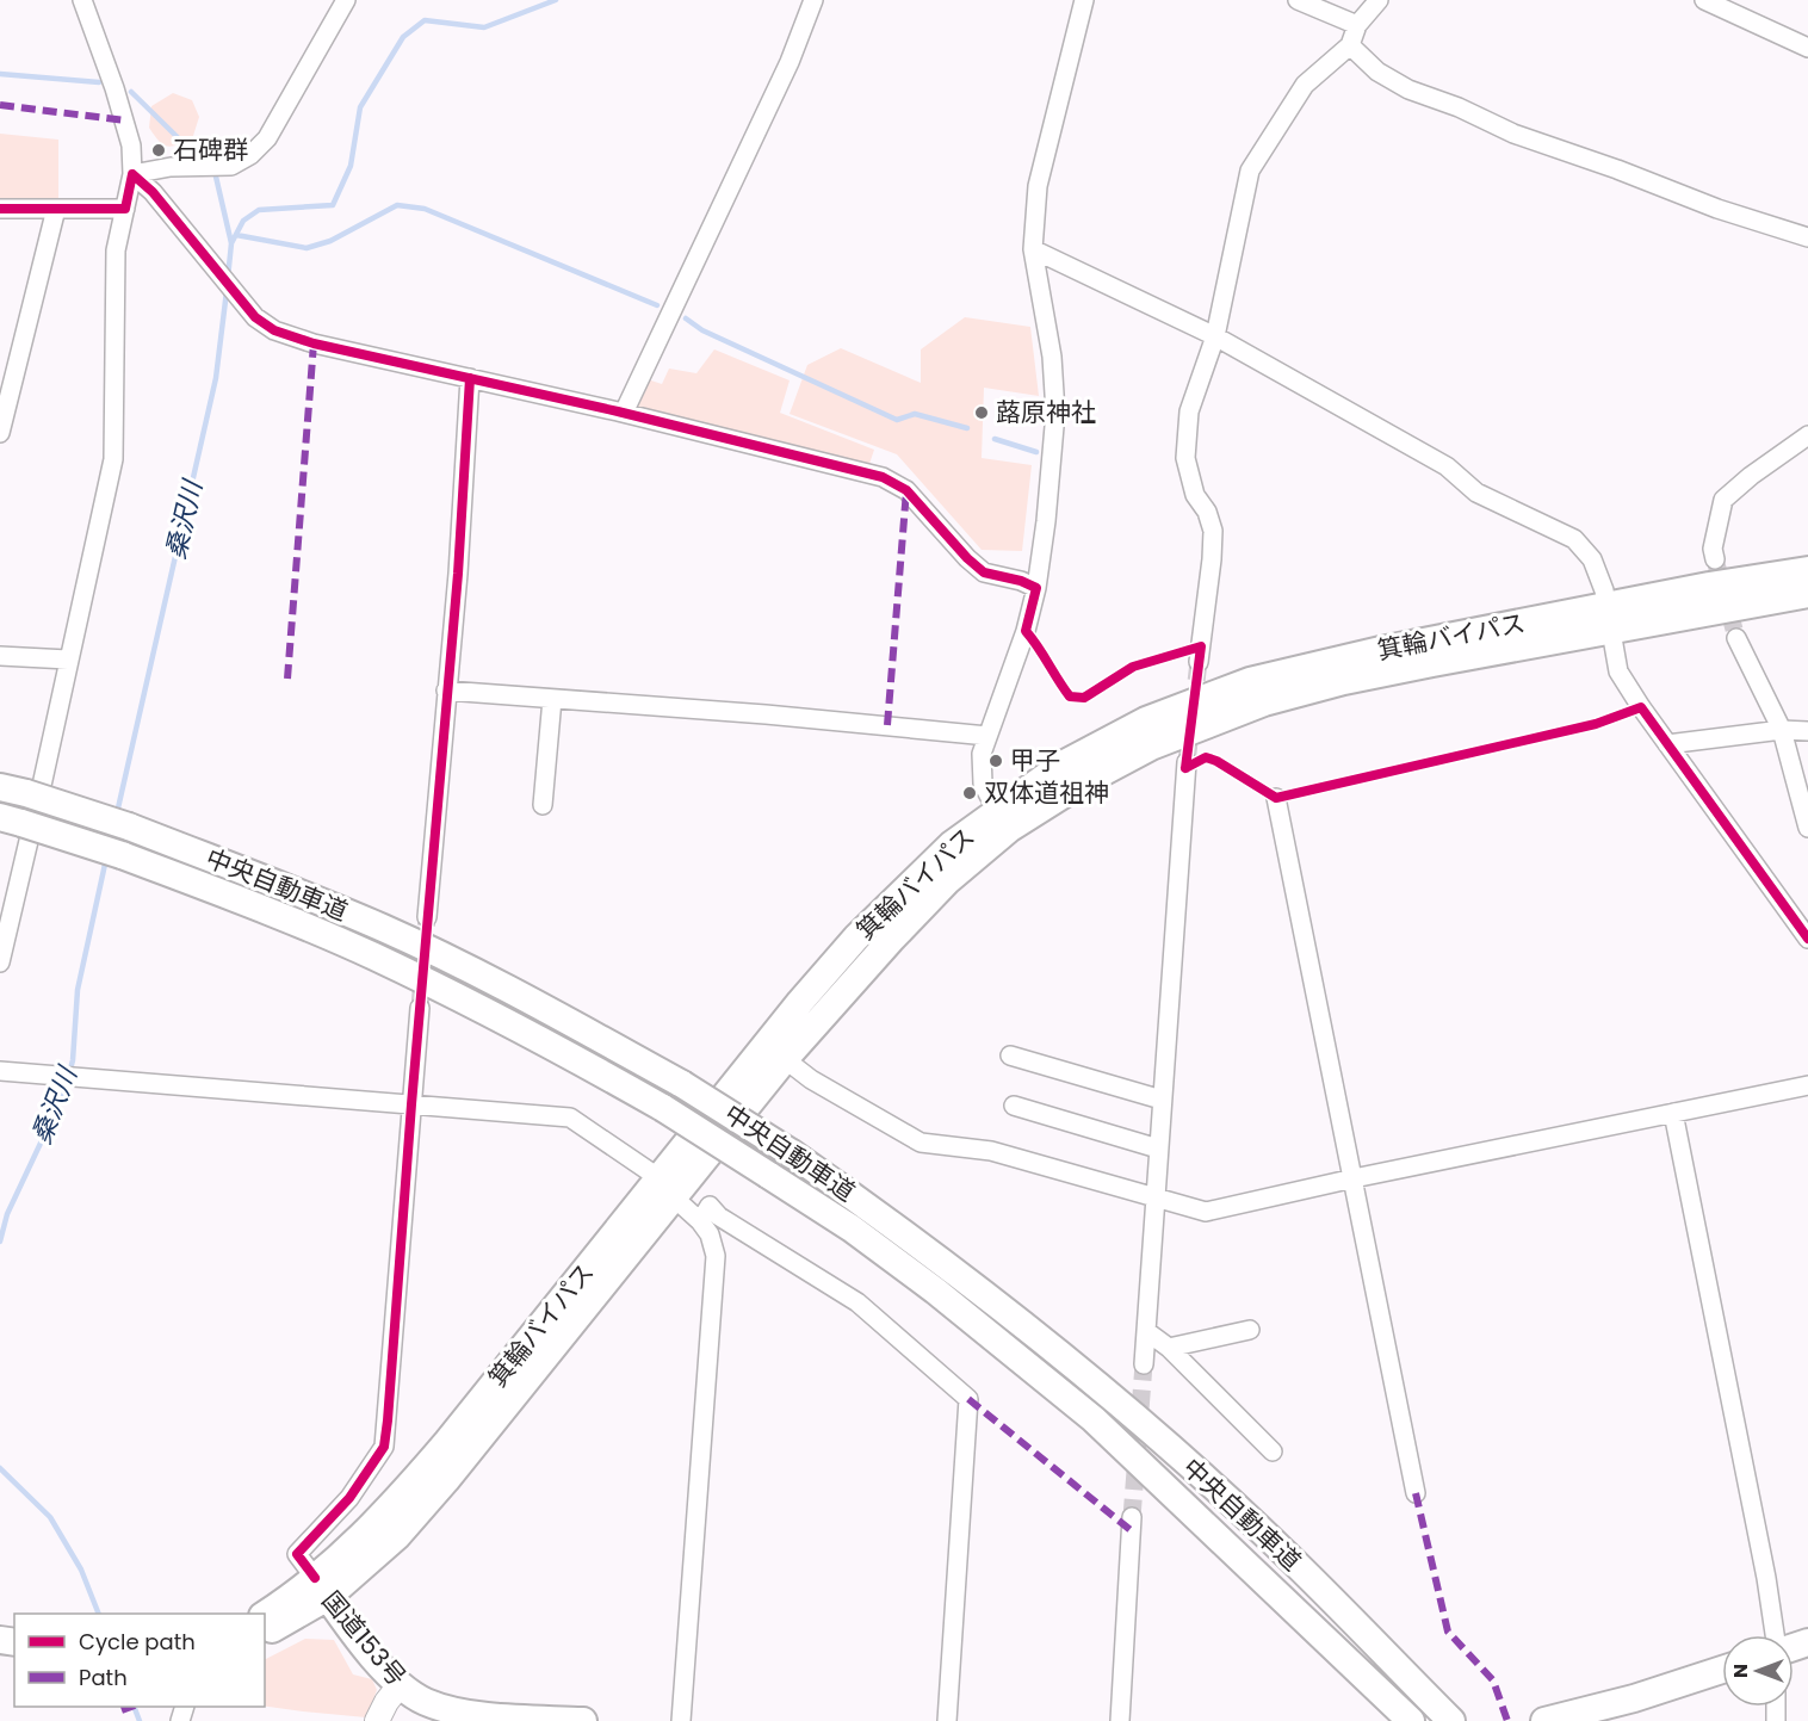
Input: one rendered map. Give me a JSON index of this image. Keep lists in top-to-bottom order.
{
  "streets": {
    "highway": ["箕輪バイパス", "中央自動車道", "国道153号"]
  },
  "crossings": [
    ["箕輪バイパス", "国道153号"]
  ],
  "water": ["桑沢川"],
  "places": [
    "石碑群",
    "蕗原神社",
    "甲子",
    "双体道祖神"
  ],
  "legend": ["Cycle path", "Path"],
  "north": "left"
}
